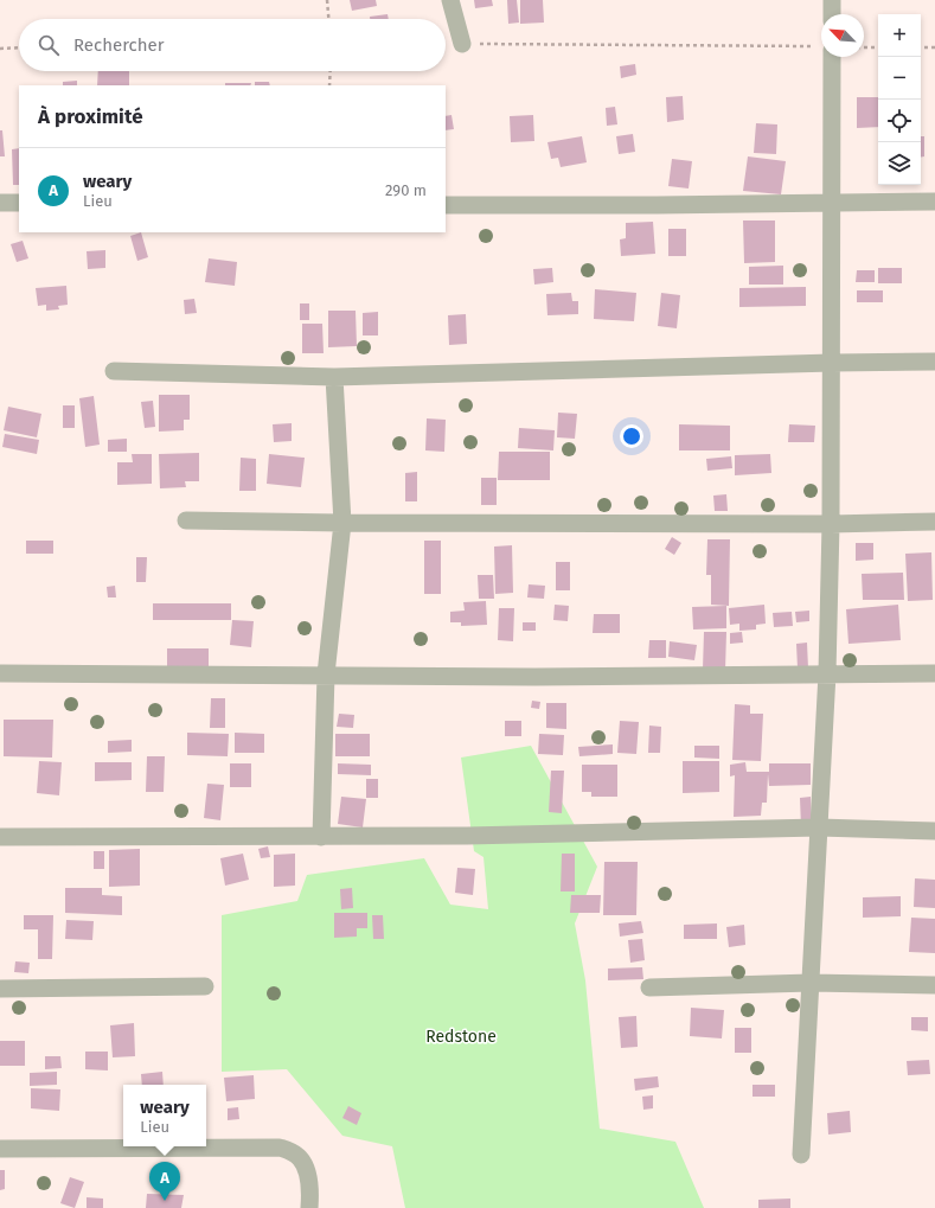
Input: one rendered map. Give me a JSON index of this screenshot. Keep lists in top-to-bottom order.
{
  "parks": ["Redstone"],
  "north": "top left",
  "page": {
    "map_buttons": ["+", "−"],
    "search": "Rechercher",
    "heading": "À proximité",
    "list": [
      {
        "mark": "A",
        "name": "weary",
        "note": "Lieu",
        "value": "290 m"
      }
    ],
    "popup": ["weary", "Lieu"],
    "pins": "A"
  }
}
